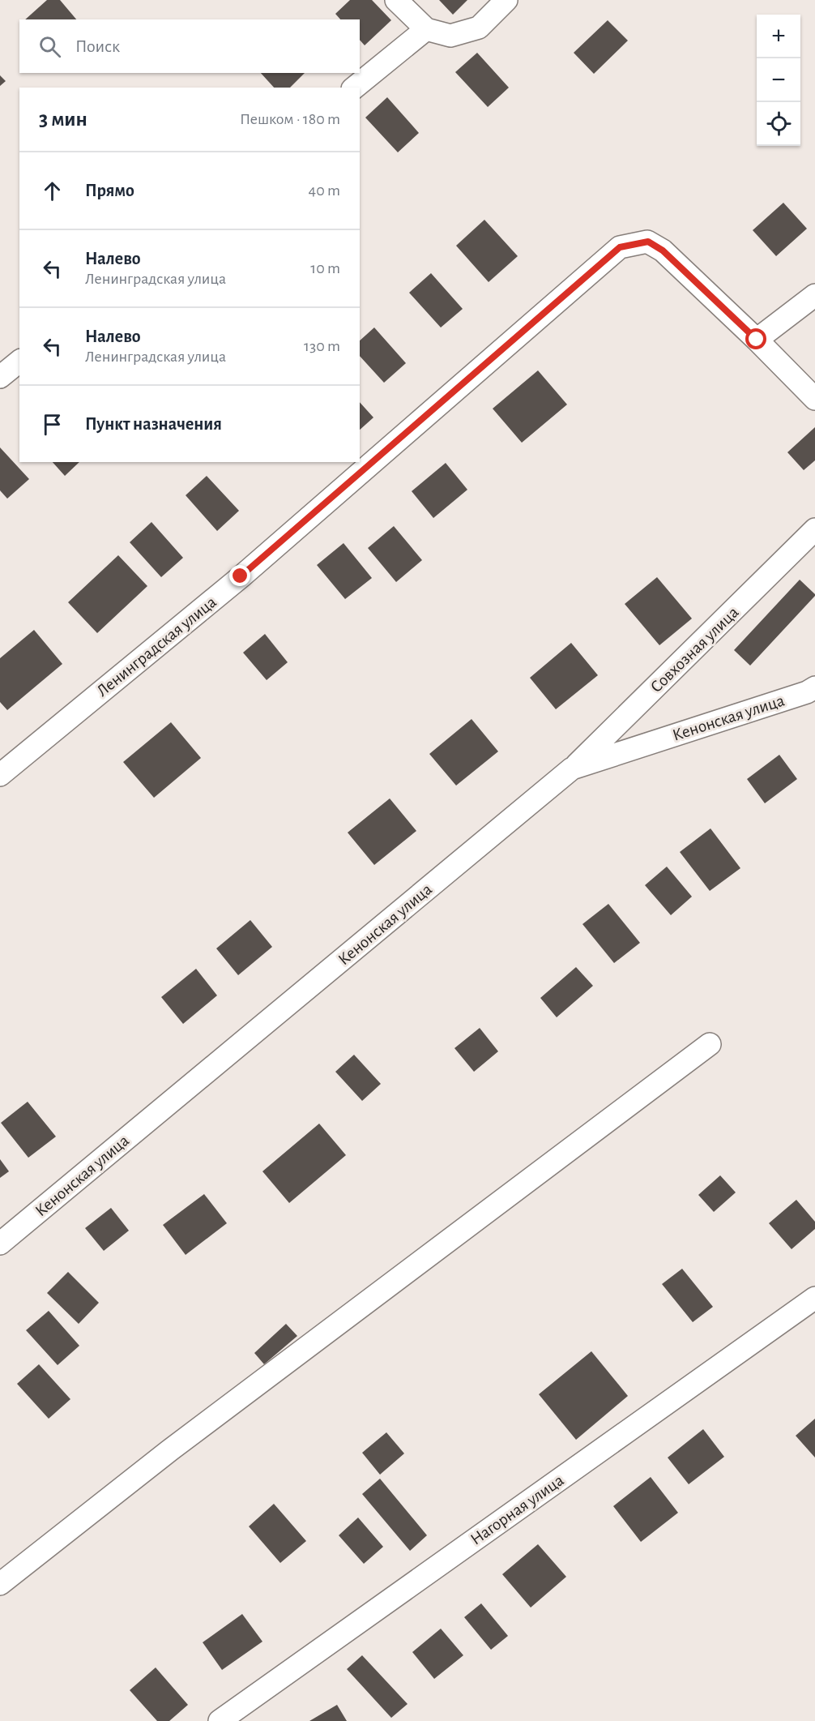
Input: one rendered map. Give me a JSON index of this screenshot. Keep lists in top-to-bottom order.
{
  "streets": {
    "street": [
      "Ленинградская улица",
      "Совхозная улица",
      "Кенонская улица",
      "Нагорная улица"
    ]
  },
  "crossings": [
    ["Совхозная улица", "Кенонская улица"]
  ],
  "page": {
    "map_buttons": ["+", "−"],
    "search": "Поиск",
    "heading": ["3 мин", "Пешком · 180 m"],
    "list": [
      ["Прямо", "40 m"],
      ["Налево", "Ленинградская улица", "10 m"],
      ["Налево", "Ленинградская улица", "130 m"],
      "Пункт назначения"
    ]
  }
}
